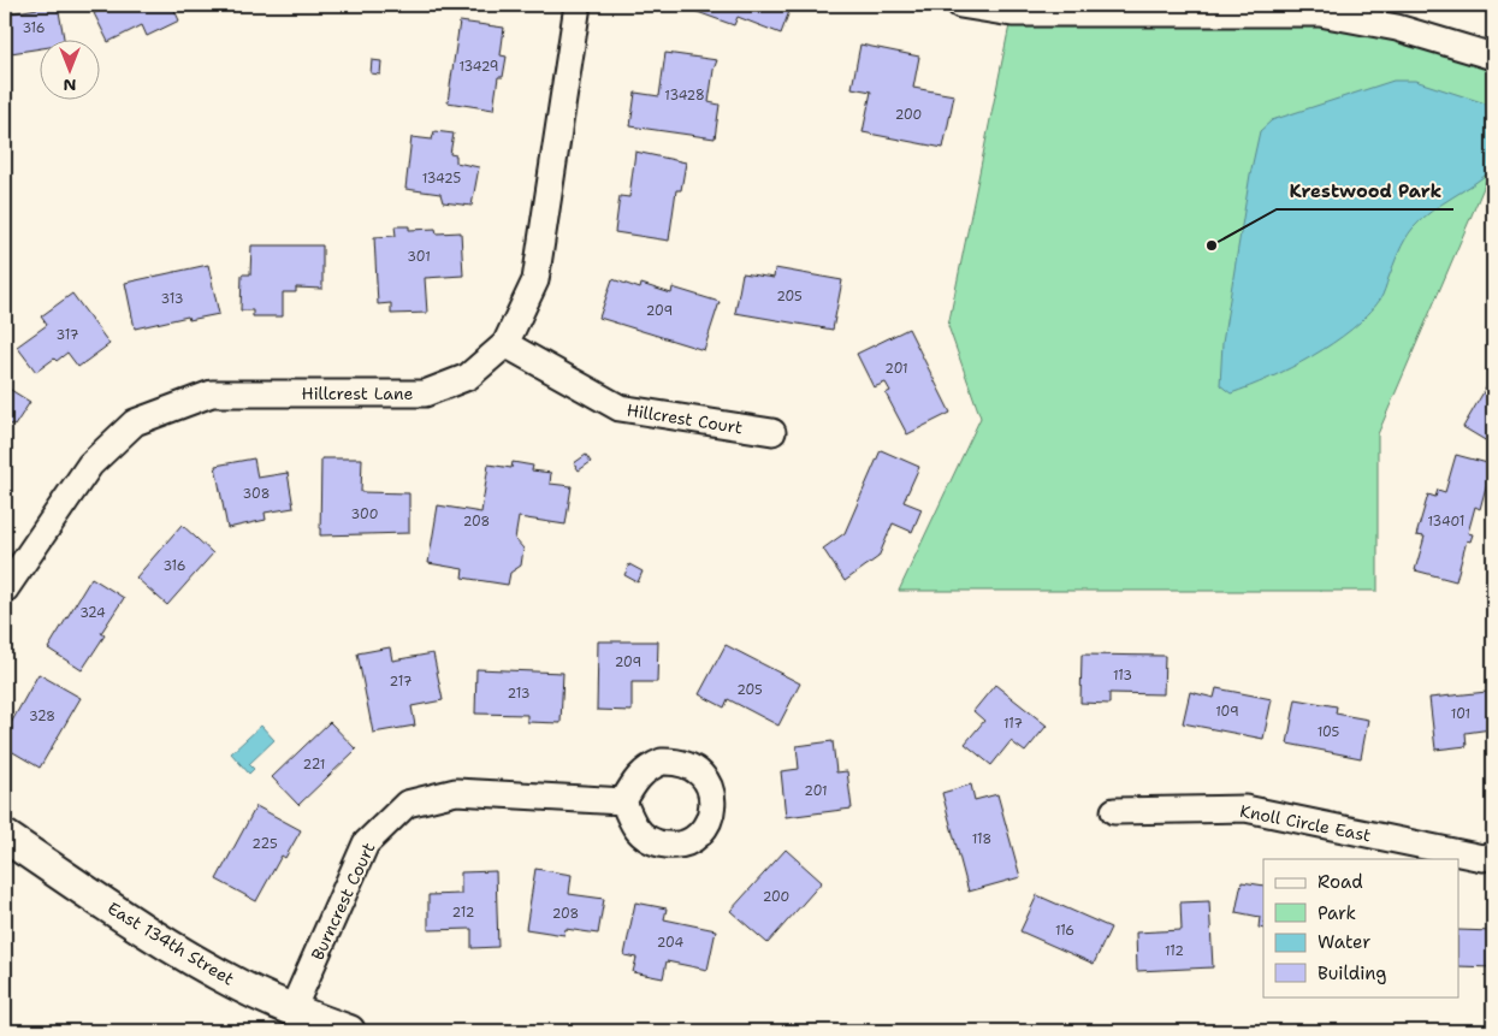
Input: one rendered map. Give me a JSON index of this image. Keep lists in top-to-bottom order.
{
  "streets": {
    "street": [
      "Hillcrest Lane",
      "Hillcrest Court",
      "Knoll Circle East",
      "Burncrest Court",
      "East 134th Street"
    ]
  },
  "crossings": [
    ["Hillcrest Lane", "Hillcrest Court"],
    ["Burncrest Court", "East 134th Street"]
  ],
  "places": ["Krestwood Park"],
  "house_numbers": [
    "316",
    "13429",
    "13428",
    "200",
    "13425",
    "301",
    "205",
    "313",
    "209",
    "317",
    "201",
    "308",
    "300",
    "208",
    "13401",
    "316",
    "324",
    "209",
    "113",
    "217",
    "205",
    "213",
    "109",
    "101",
    "328",
    "117",
    "105",
    "221",
    "201",
    "118",
    "225",
    "200",
    "212",
    "208",
    "116",
    "204",
    "112"
  ],
  "legend": [
    "Road",
    "Park",
    "Water",
    "Building"
  ],
  "north": "bottom"
}
